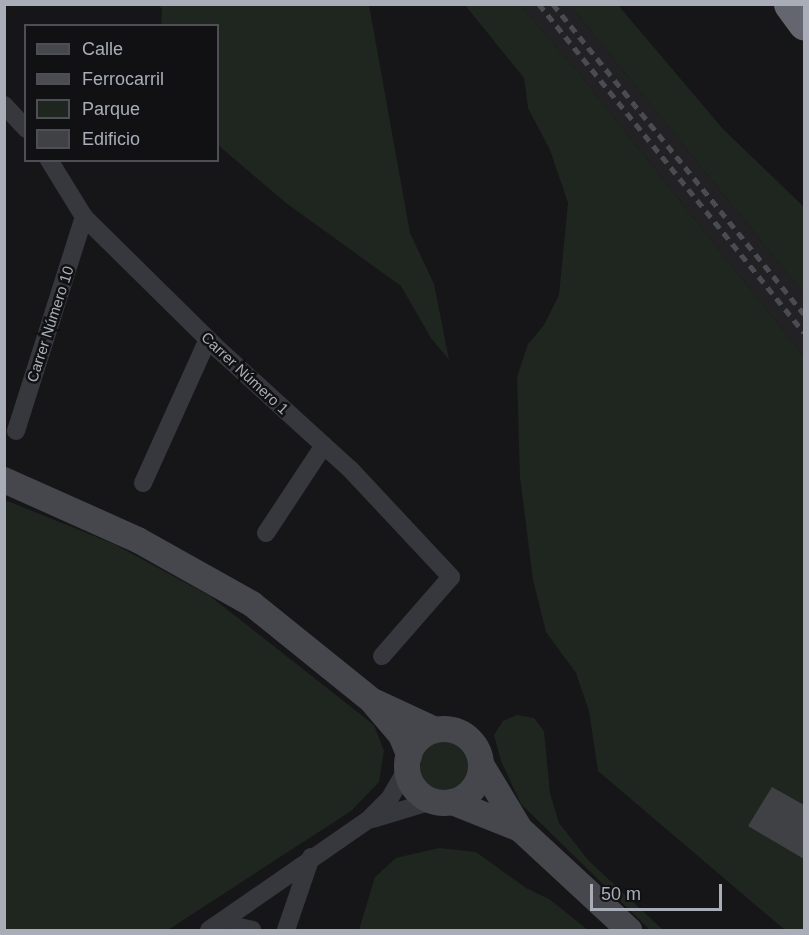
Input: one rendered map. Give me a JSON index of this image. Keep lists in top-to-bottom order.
{
  "streets": {
    "street": ["Carrer Número 10", "Carrer Número 1"]
  },
  "crossings": [
    ["Carrer Número 10", "Carrer Número 1"]
  ],
  "legend": [
    "Calle",
    "Ferrocarril",
    "Parque",
    "Edificio"
  ],
  "scale_bar": "50 m"
}
